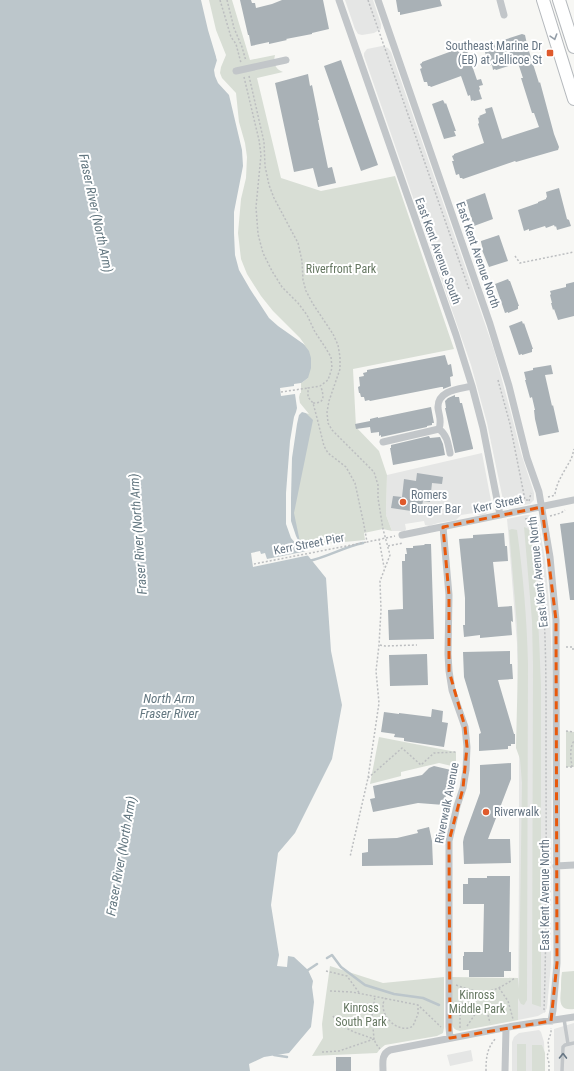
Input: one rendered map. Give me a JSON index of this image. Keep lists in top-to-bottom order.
{
  "streets": {
    "street": [
      "East Kent Avenue South",
      "East Kent Avenue North",
      "Kerr Street",
      "Riverwalk Avenue"
    ],
    "path": ["Kerr Street Pier"]
  },
  "crossings": [
    ["East Kent Avenue South", "Kerr Street"],
    ["East Kent Avenue North", "Kerr Street"],
    ["Kerr Street", "Riverwalk Avenue"]
  ],
  "water": ["Fraser River (North Arm)", "North Arm Fraser River"],
  "parks": ["Riverfront Park", "Kinross Middle Park", "Kinross South Park"],
  "places": {
    "transit": ["Southeast Marine Dr (EB) at Jellicoe St"],
    "other": ["Romers Burger Bar", "Riverwalk"]
  }
}
